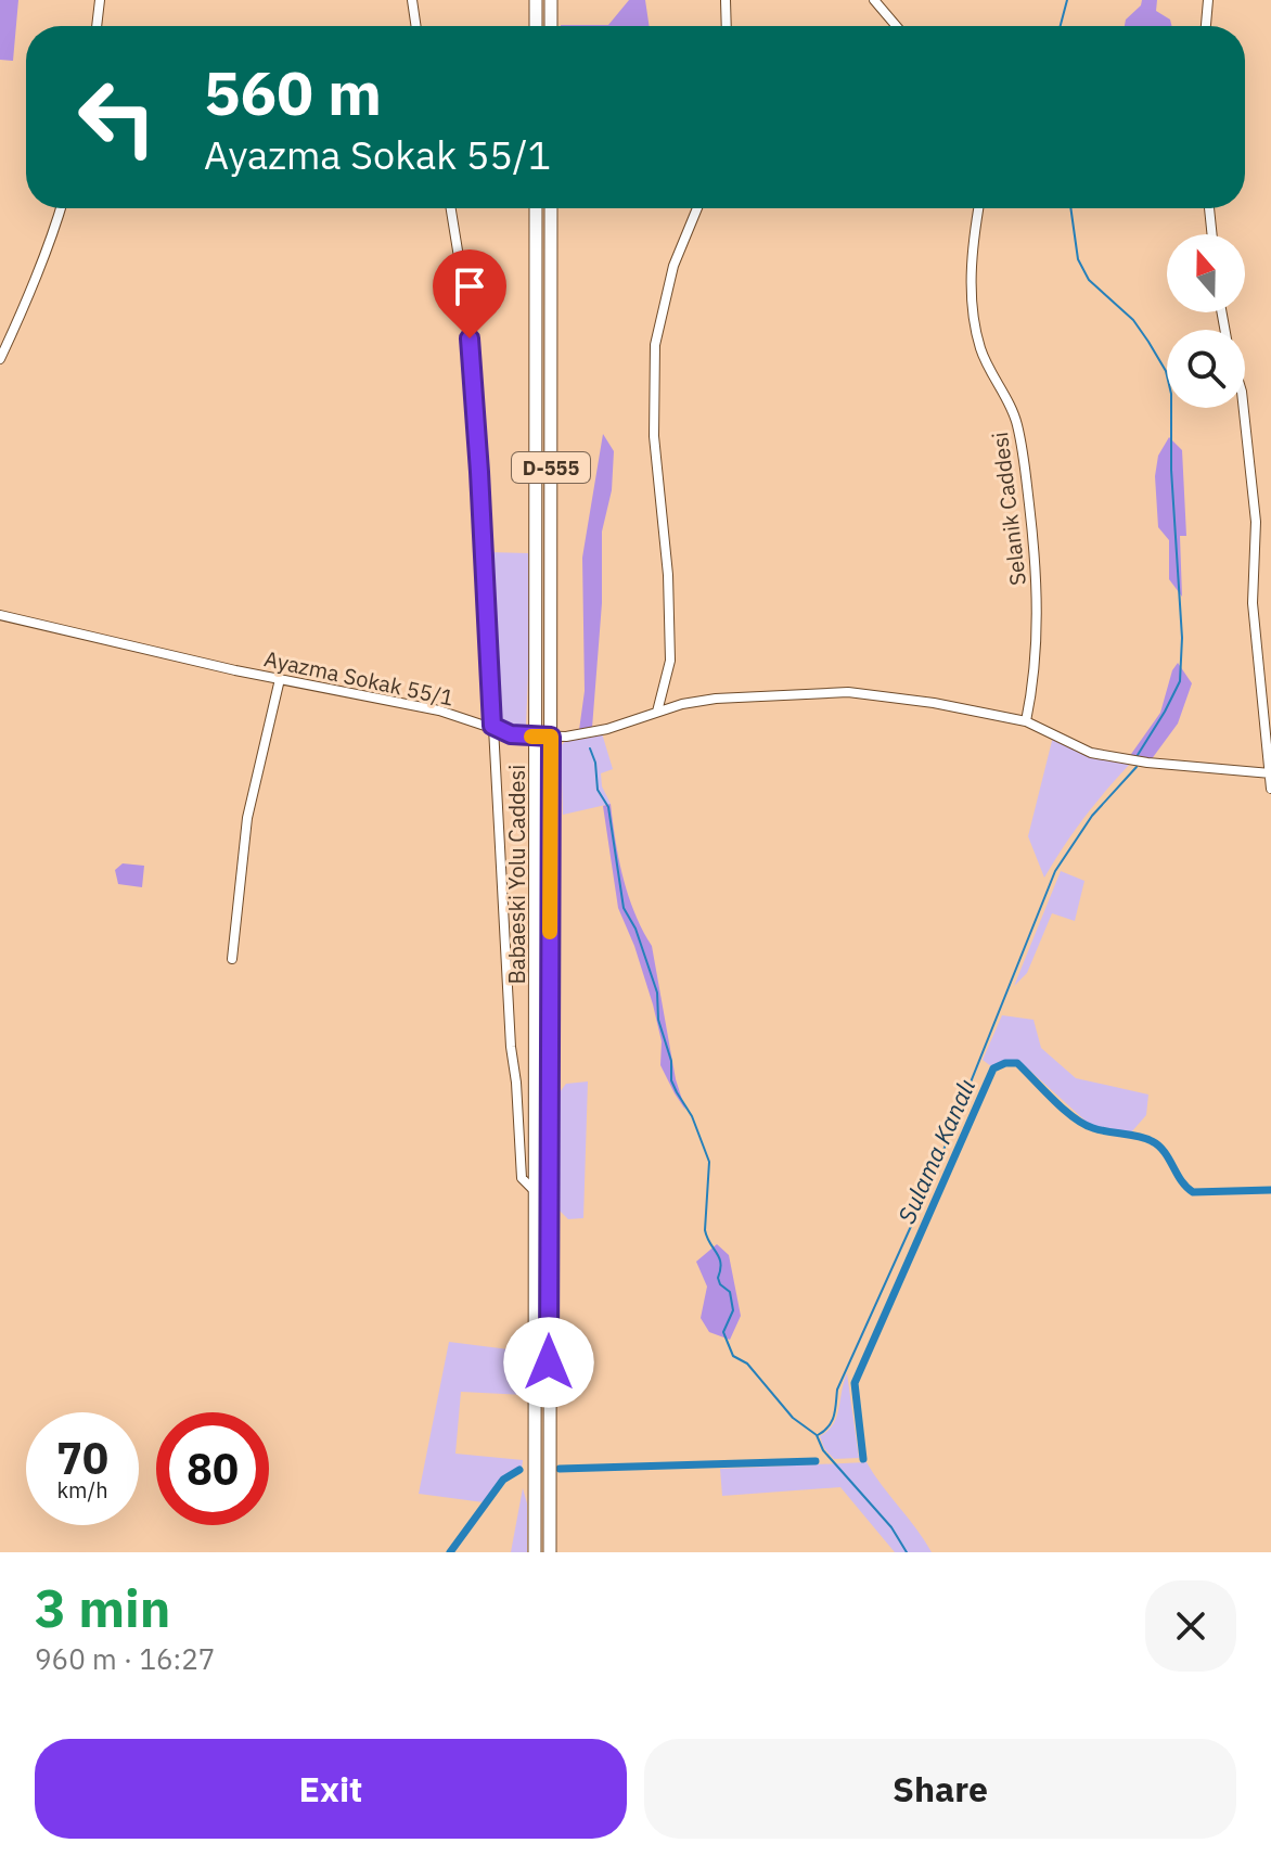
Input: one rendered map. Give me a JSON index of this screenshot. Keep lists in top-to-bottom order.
{
  "streets": {
    "highway": ["D-555", "Babaeski Yolu Caddesi"],
    "street": ["Selanik Caddesi", "Ayazma Sokak 55/1"]
  },
  "crossings": [
    ["Selanik Caddesi", "Ayazma Sokak 55/1"],
    ["Ayazma Sokak 55/1", "Babaeski Yolu Caddesi"]
  ],
  "water": ["Sulama Kanalı"],
  "north": "top",
  "page": {
    "turn": ["560 m", "Ayazma Sokak 55/1"],
    "speed": "70 km/h",
    "limit": "80",
    "heading": ["3 min", "960 m · 16:27"],
    "buttons": ["Exit", "Share"]
  }
}
